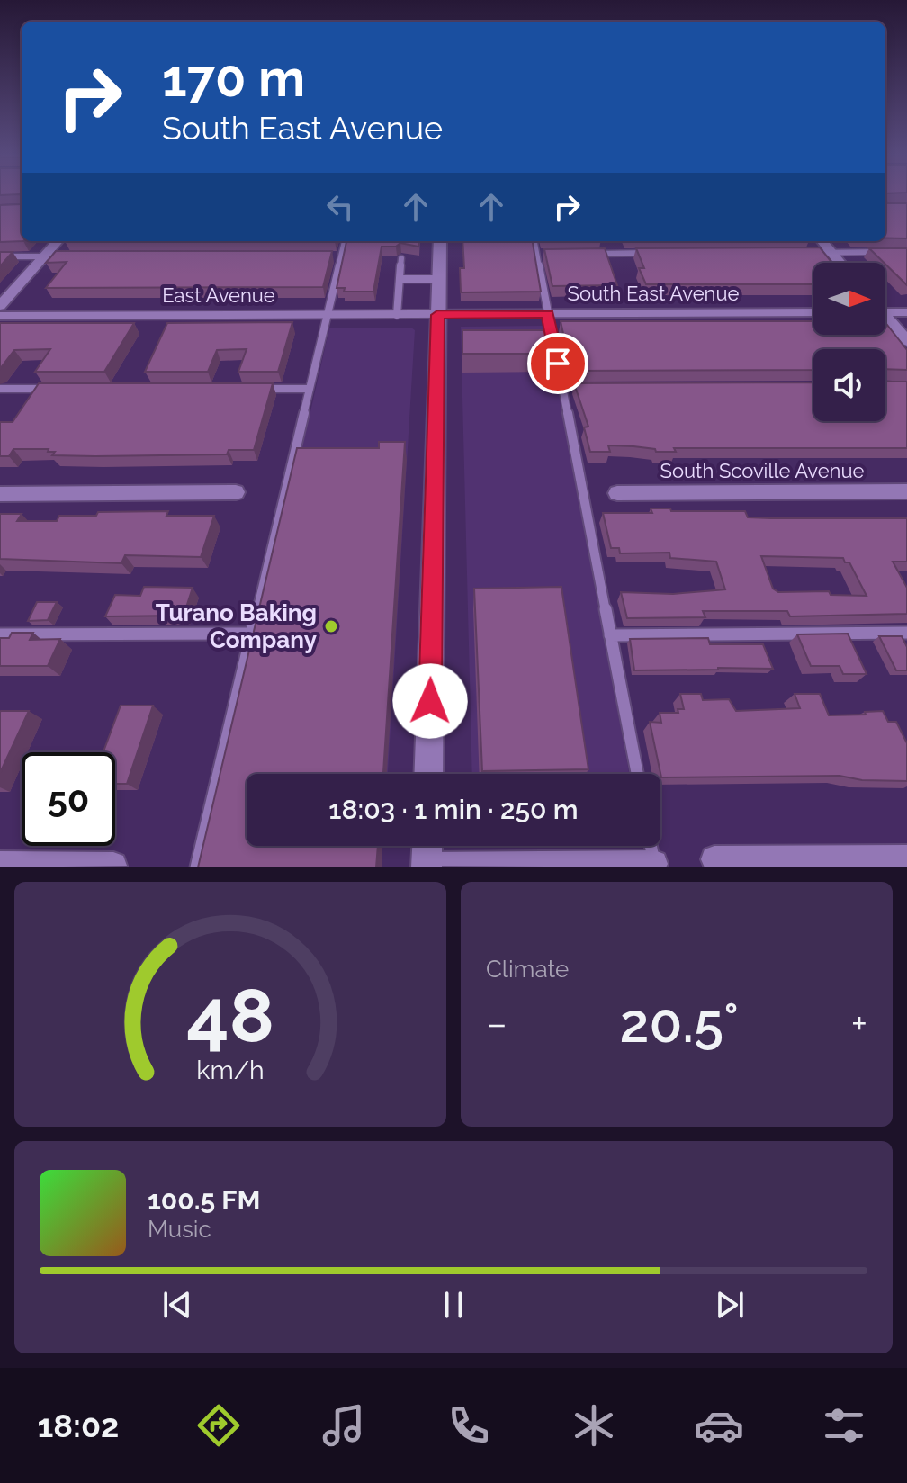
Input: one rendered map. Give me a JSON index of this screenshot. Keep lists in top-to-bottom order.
{
  "streets": {
    "street": ["South East Avenue", "East Avenue", "South Scoville Avenue"]
  },
  "crossings": [
    ["South East Avenue", "East Avenue"]
  ],
  "places": ["Turano Baking Company"],
  "north": "right",
  "page": {
    "turn": ["170 m", "South East Avenue"],
    "limit": "50",
    "trip": "18:03 · 1 min · 250 m",
    "tile": "Climate",
    "heat": ["−", "20.5°", "+"],
    "song": ["100.5 FM", "Music"],
    "tabs": "18:02",
    "gauge": ["48", "km/h"]
  }
}
